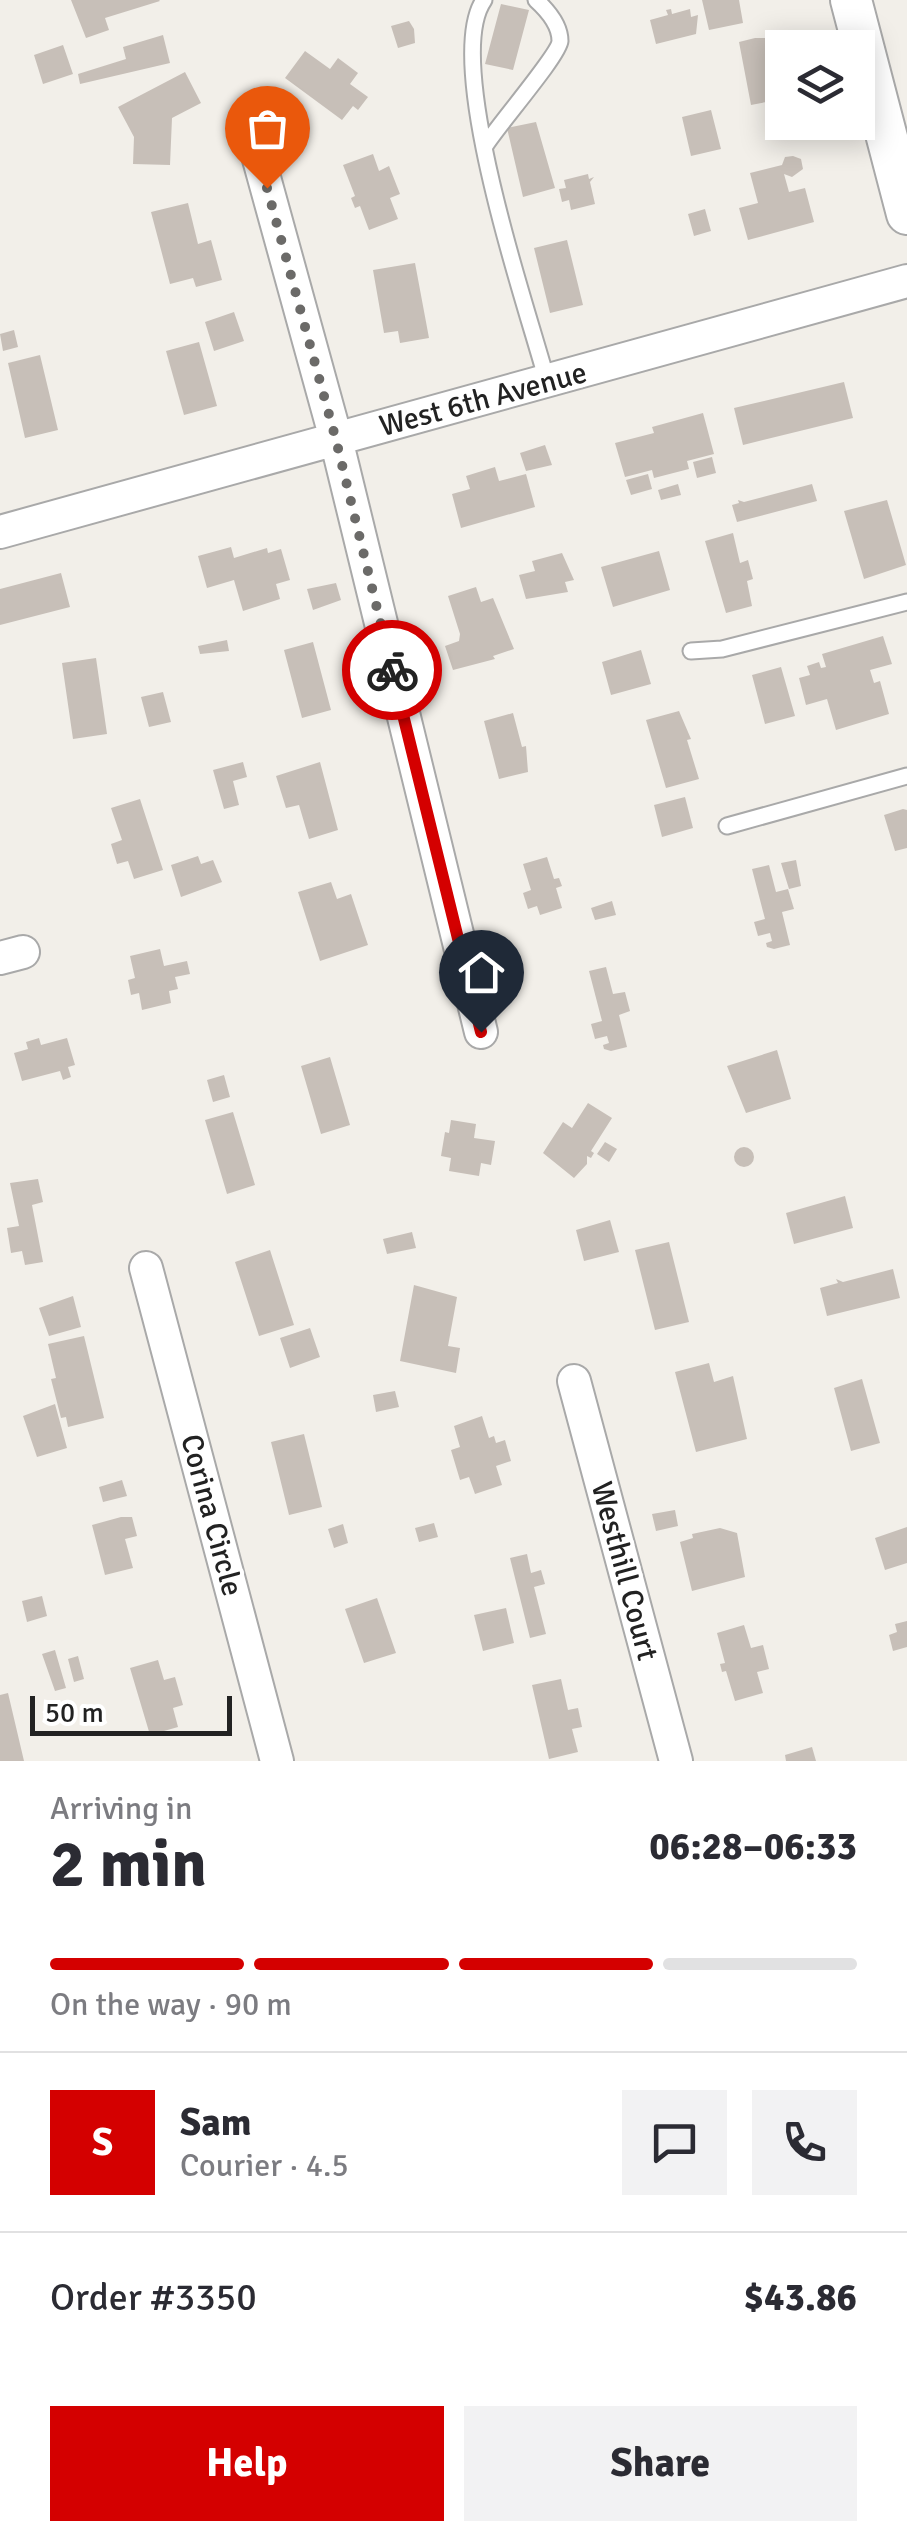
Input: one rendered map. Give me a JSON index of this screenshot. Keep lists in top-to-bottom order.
{
  "streets": {
    "street": ["West 6th Avenue", "Corina Circle", "Westhill Court"]
  },
  "scale_bar": "50 m",
  "page": {
    "scale": "50 m",
    "heading": ["2 min", "Arriving in", "06:28–06:33"],
    "panel": [
      "Sam",
      "Courier · 4.5",
      "Order #3350",
      "$43.86"
    ],
    "bar": "On the way · 90 m",
    "round": "S",
    "buttons": ["Help", "Share"]
  }
}
